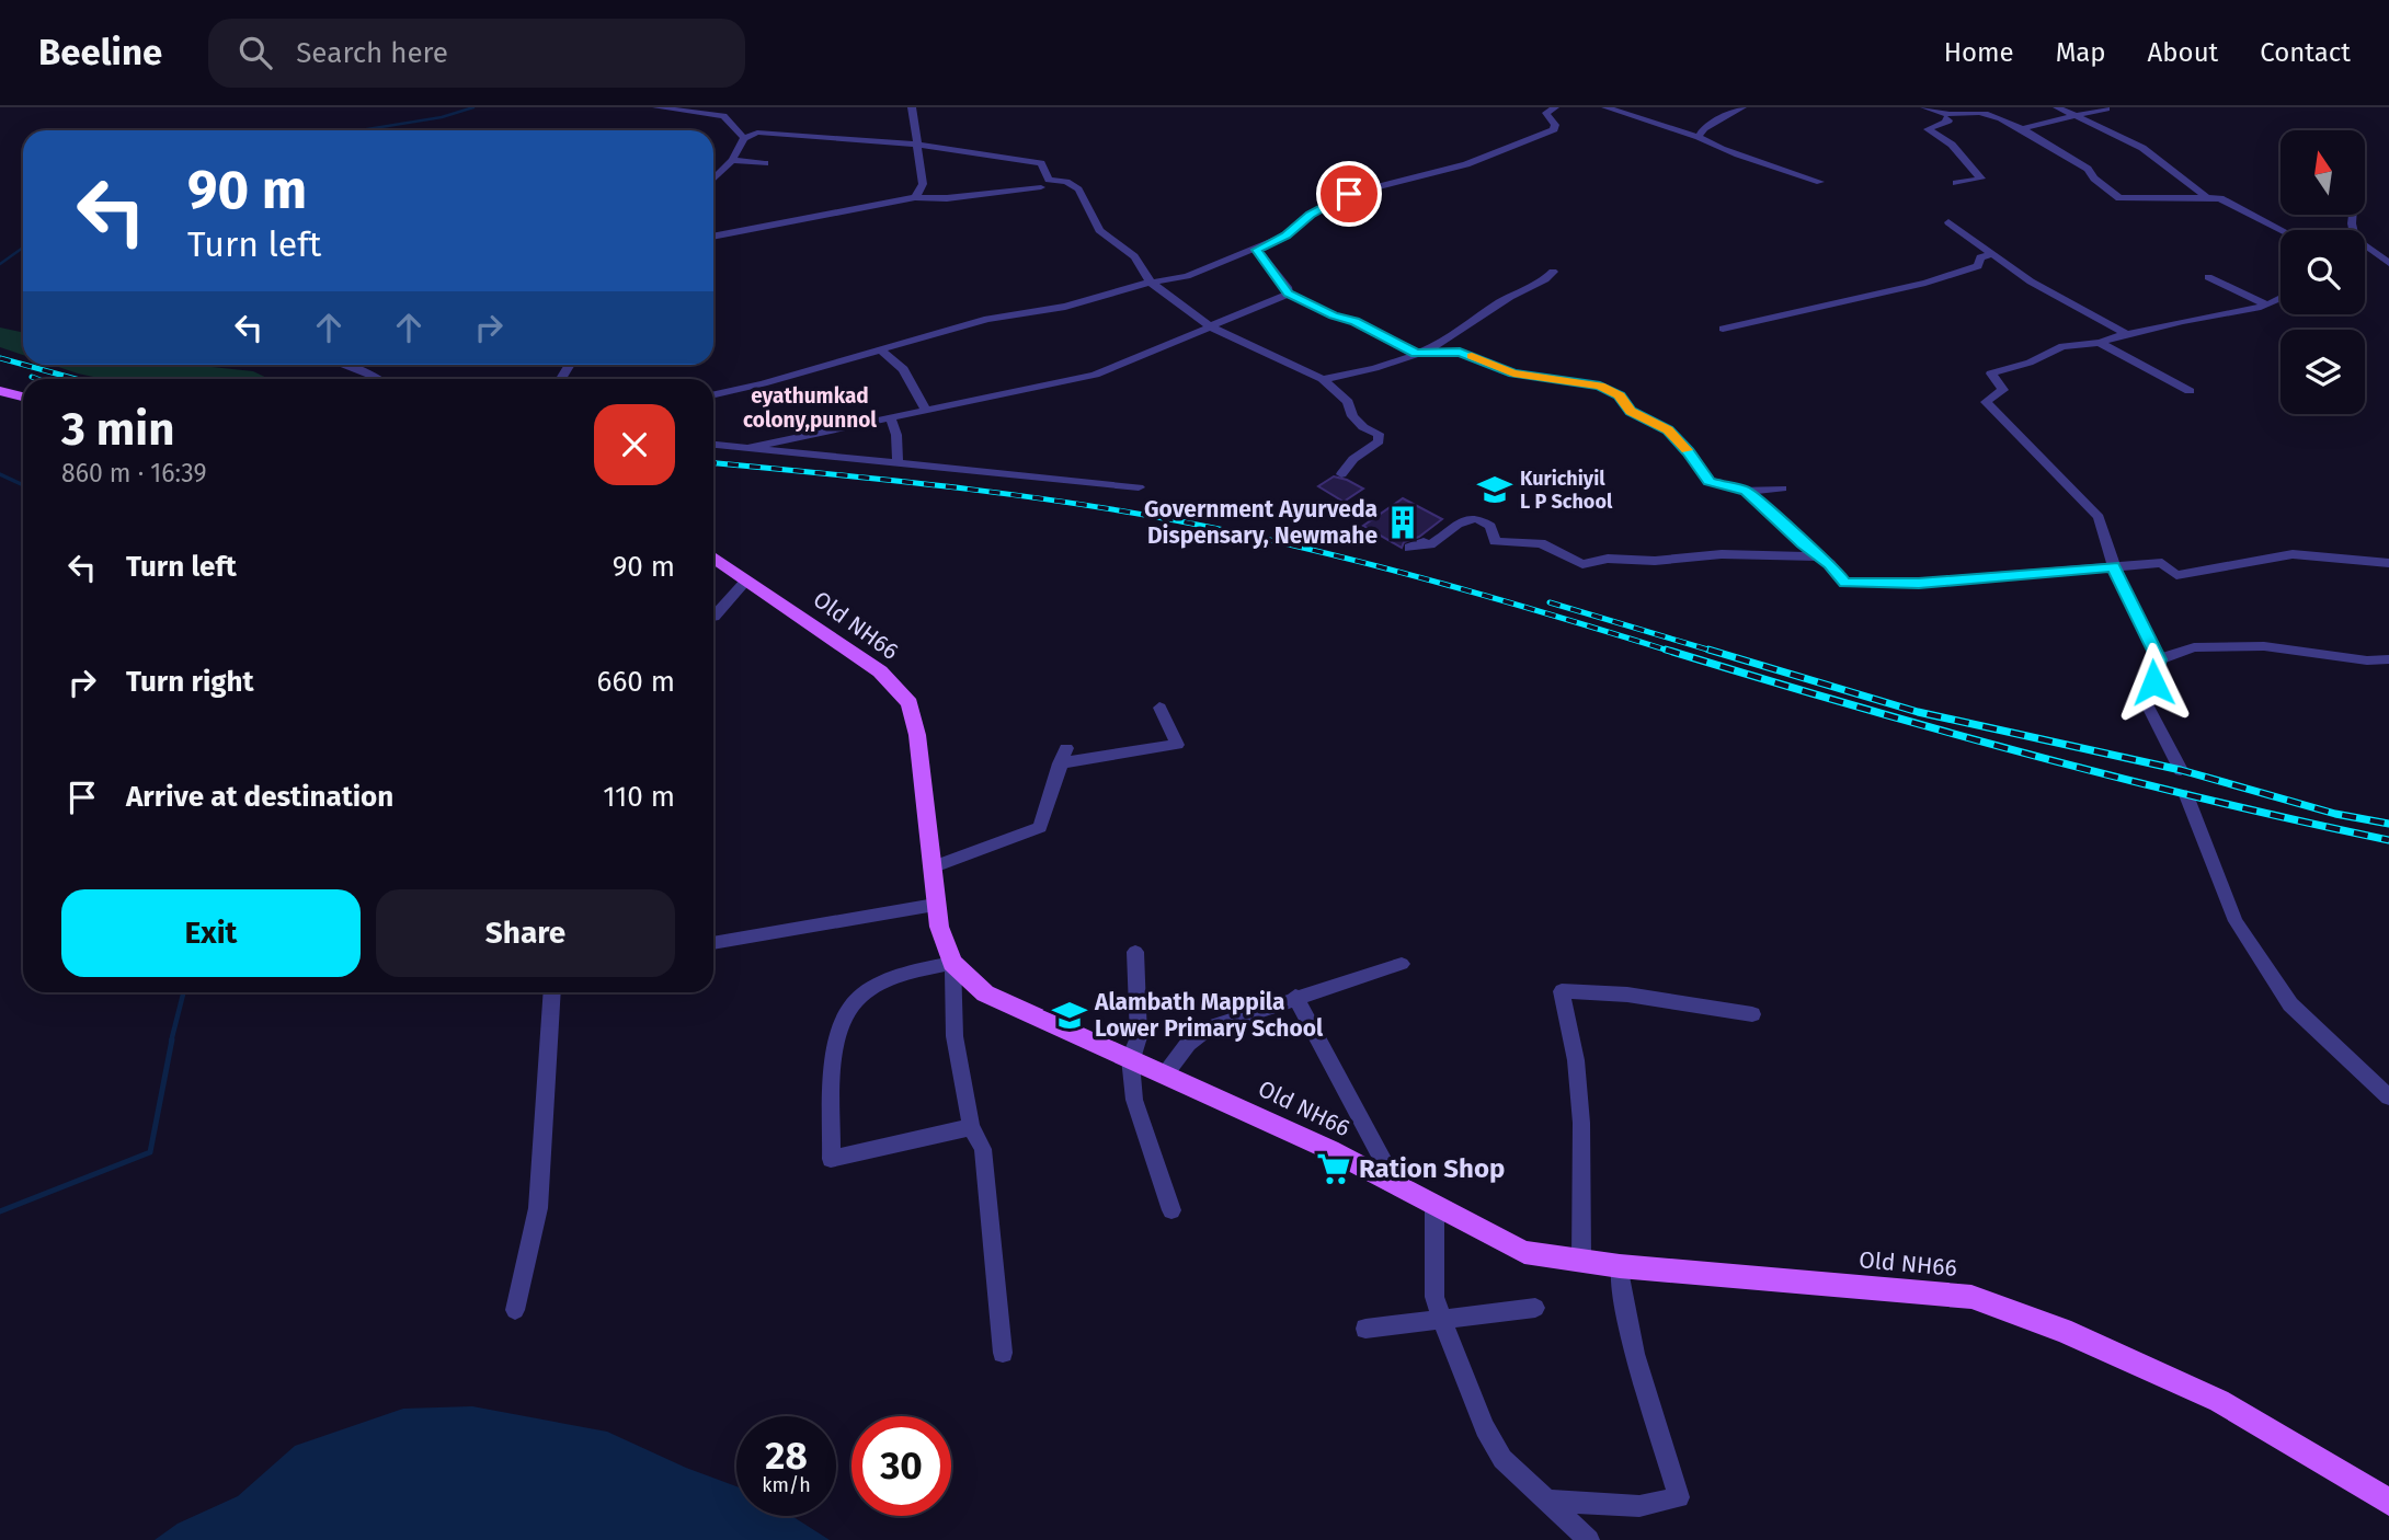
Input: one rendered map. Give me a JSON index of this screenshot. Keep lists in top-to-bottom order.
{
  "streets": {
    "main road": ["Old NH66"]
  },
  "districts": ["eyathumkad colony,punnol"],
  "places": {
    "school or university": ["Kurichiyil L P School", "Alambath Mappila Lower Primary School"],
    "building": ["Government Ayurveda Dispensary, Newmahe"],
    "supermarket": ["Ration Shop"]
  },
  "north": "top",
  "page": {
    "header": "Beeline",
    "search": "Search here",
    "nav": [
      "Home",
      "Map",
      "About",
      "Contact"
    ],
    "turn": ["90 m", "Turn left"],
    "heading": ["3 min", "860 m · 16:39"],
    "list": [
      {
        "name": "Turn left",
        "value": "90 m"
      },
      {
        "name": "Turn right",
        "value": "660 m"
      },
      {
        "name": "Arrive at destination",
        "value": "110 m"
      }
    ],
    "buttons": ["Exit", "Share"],
    "speed": "28 km/h",
    "limit": "30"
  }
}
